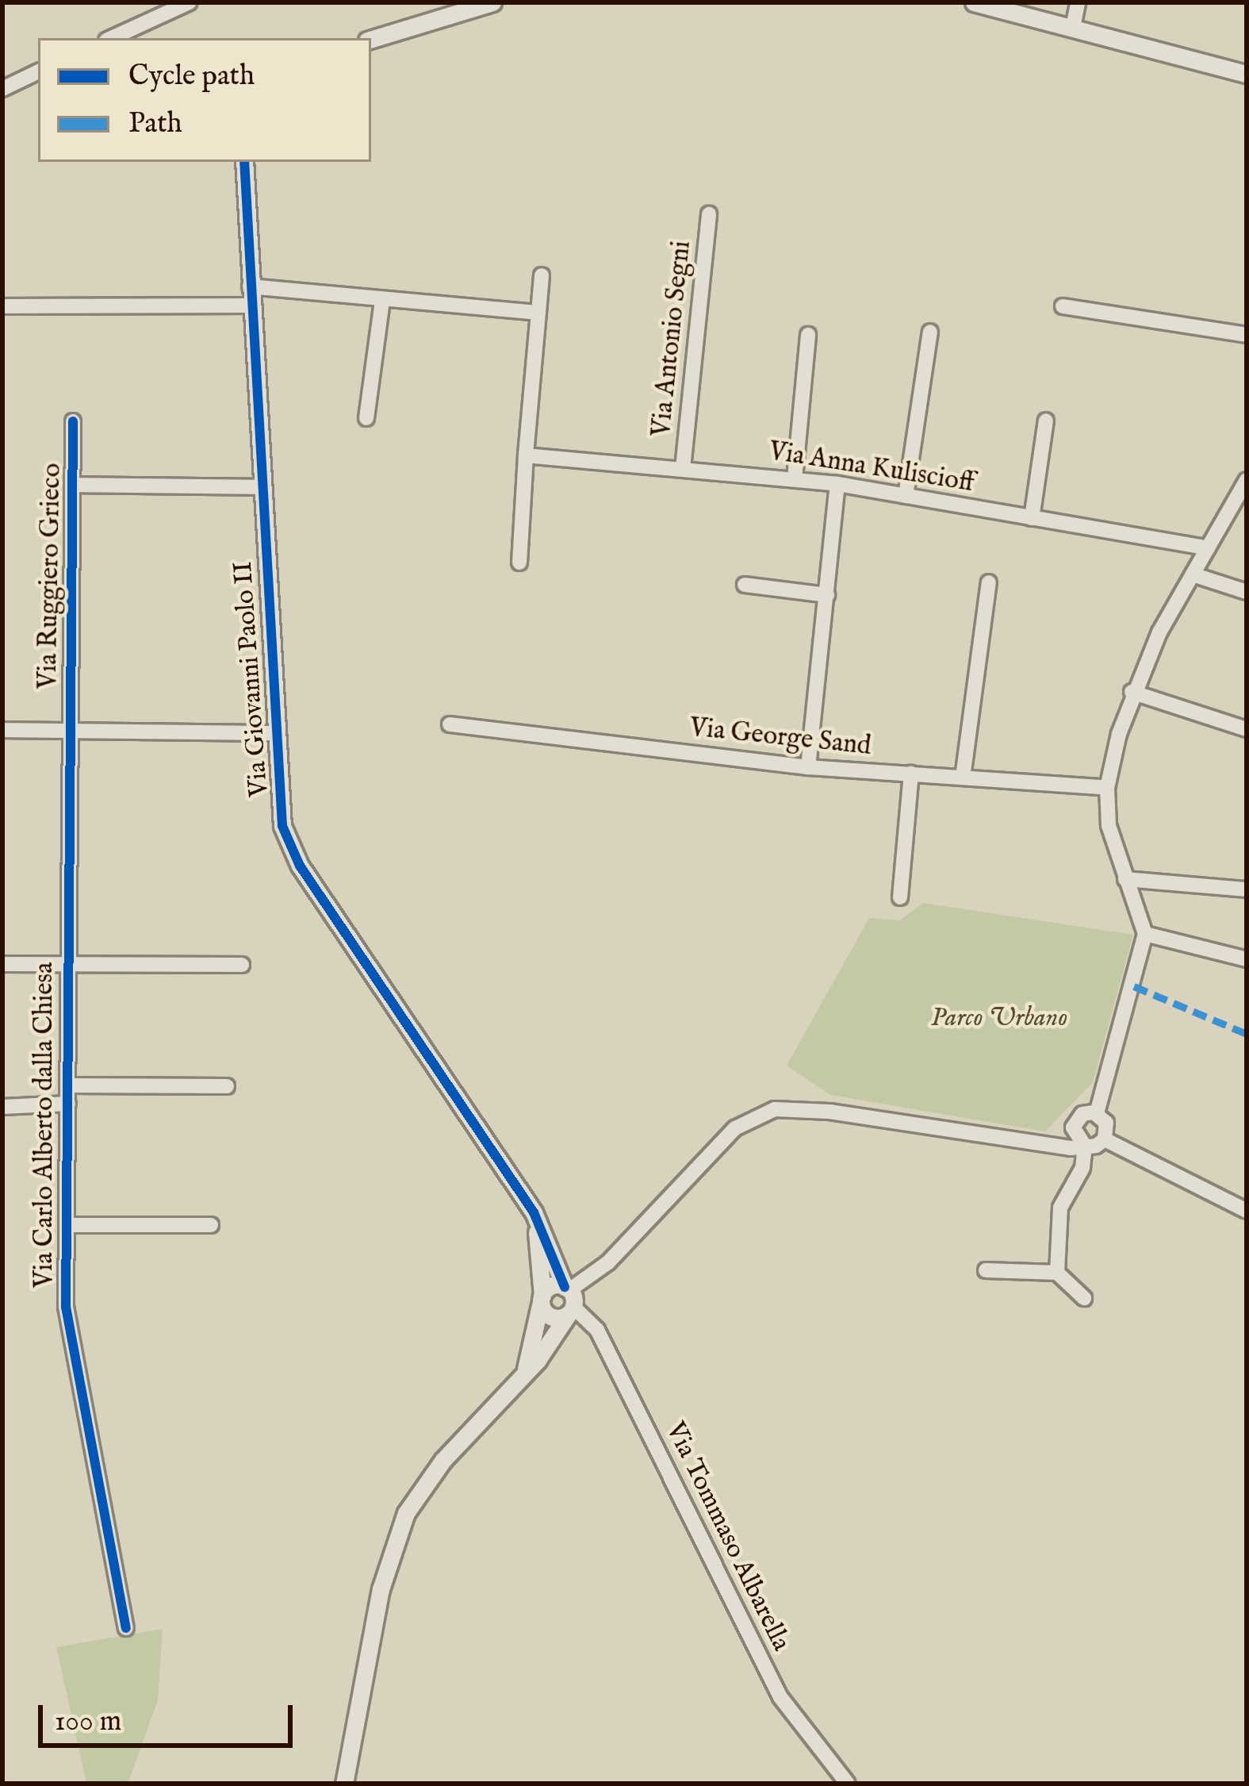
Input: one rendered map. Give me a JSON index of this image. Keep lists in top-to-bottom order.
{
  "streets": {
    "street": [
      "Via Antonio Segni",
      "Via Anna Kuliscioff",
      "Via Ruggiero Grieco",
      "Via Giovanni Paolo II",
      "Via George Sand",
      "Via Carlo Alberto dalla Chiesa",
      "Via Tommaso Albarella"
    ]
  },
  "crossings": [
    ["Via Antonio Segni", "Via Anna Kuliscioff"],
    ["Via Ruggiero Grieco", "Via Carlo Alberto dalla Chiesa"],
    ["Via Giovanni Paolo II", "Via Tommaso Albarella"]
  ],
  "parks": ["Parco Urbano"],
  "legend": ["Cycle path", "Path"],
  "scale_bar": "100 m"
}
